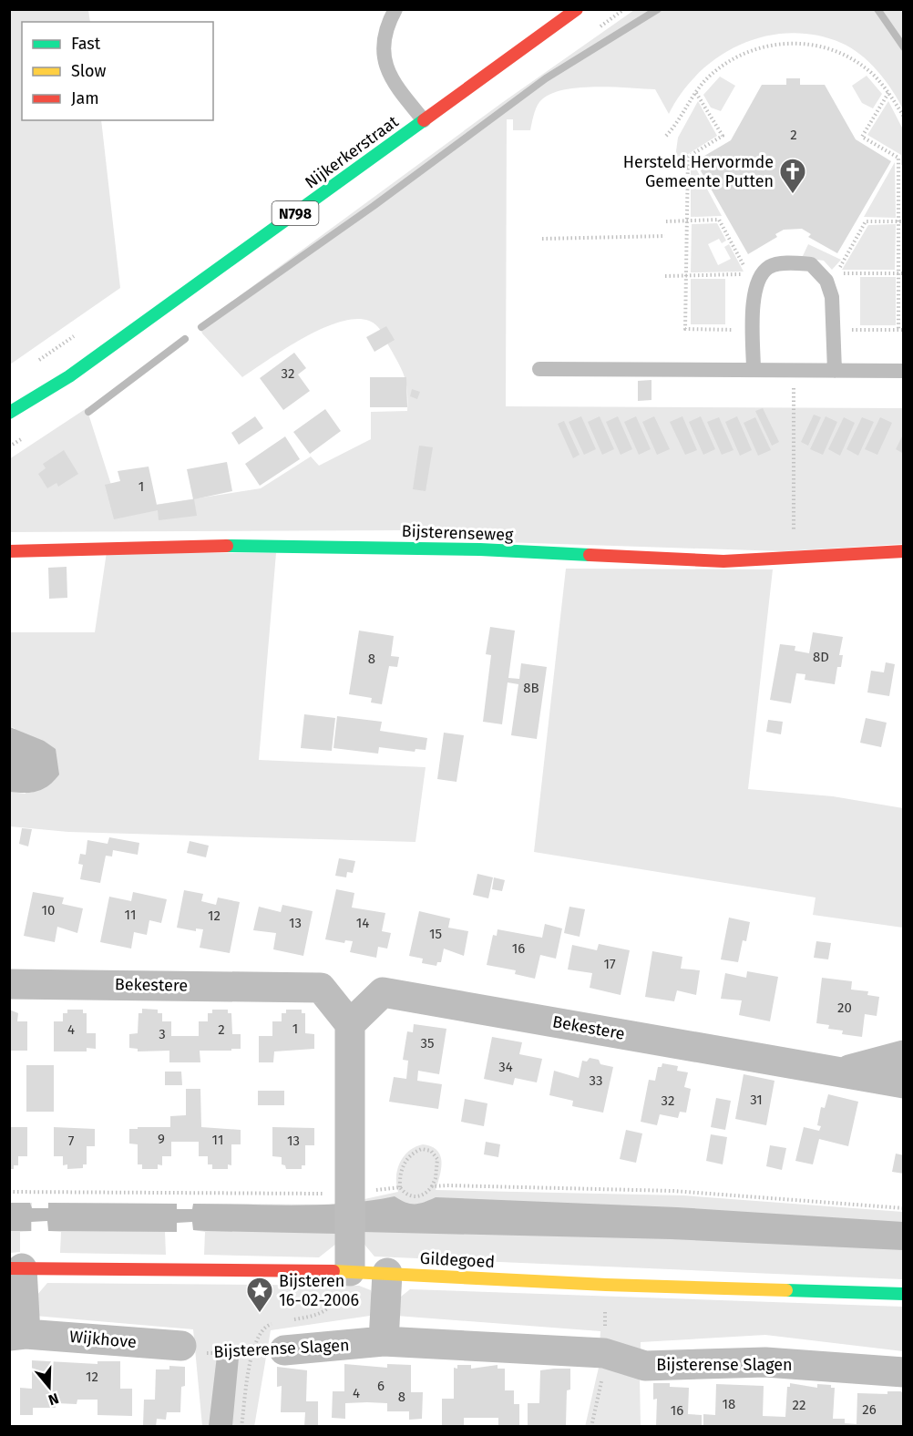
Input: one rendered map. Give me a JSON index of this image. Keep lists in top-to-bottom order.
{
  "streets": {
    "street": [
      "Nijkerkerstraat",
      "N798",
      "Bijsterenseweg",
      "Bekestere",
      "Gildegoed",
      "Wijkhove",
      "Bijsterense Slagen"
    ]
  },
  "crossings": [
    ["Gildegoed", "Wijkhove"],
    ["Wijkhove", "Bijsterense Slagen"]
  ],
  "places": {
    "church": ["Hersteld Hervormde Gemeente Putten"],
    "place": ["Bijsteren 16-02-2006"]
  },
  "house_numbers": [
    "2",
    "32",
    "1",
    "8D",
    "8",
    "8B",
    "10",
    "11",
    "12",
    "13",
    "14",
    "15",
    "16",
    "17",
    "20",
    "1",
    "4",
    "2",
    "3",
    "35",
    "34",
    "33",
    "31",
    "32",
    "9",
    "11",
    "7",
    "13",
    "12",
    "6",
    "4",
    "8",
    "18",
    "22",
    "26",
    "16"
  ],
  "legend": ["Fast", "Slow", "Jam"],
  "north": "bottom"
}
